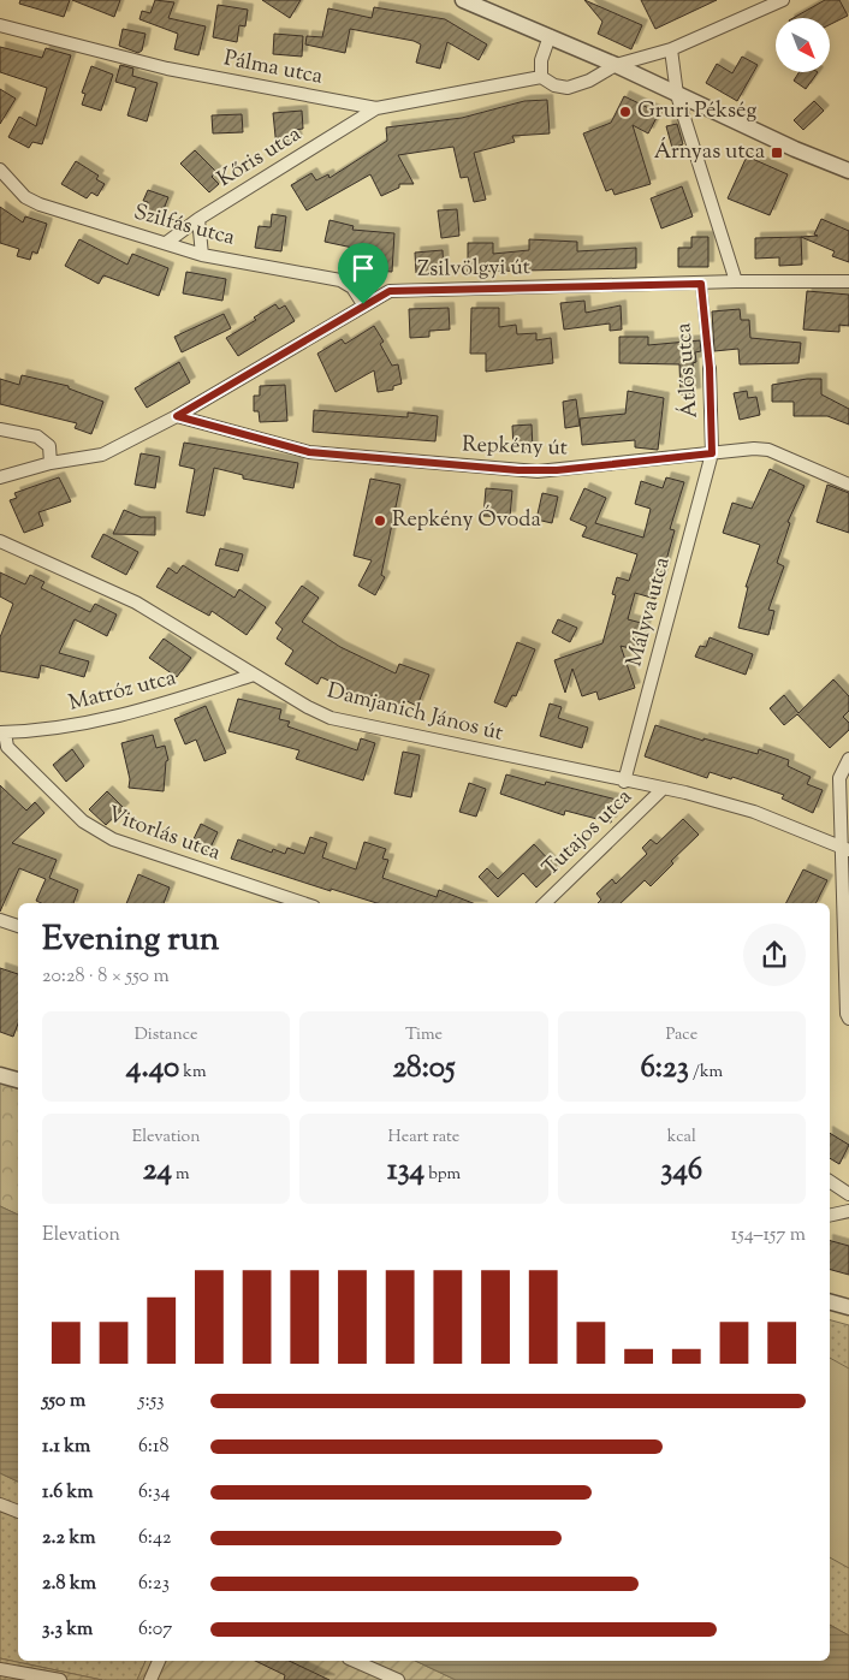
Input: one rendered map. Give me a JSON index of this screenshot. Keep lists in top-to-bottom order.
{
  "streets": {
    "street": [
      "Pálma utca",
      "Kőris utca",
      "Szilfás utca",
      "Zsilvölgyi út",
      "Átlós utca",
      "Repkény út",
      "Mályva utca",
      "Matróz utca",
      "Damjanich János út",
      "Tutajos utca",
      "Vitorlás utca"
    ]
  },
  "crossings": [
    ["Pálma utca", "Kőris utca"],
    ["Kőris utca", "Szilfás utca"],
    ["Szilfás utca", "Zsilvölgyi út"],
    ["Zsilvölgyi út", "Átlós utca"],
    ["Zsilvölgyi út", "Repkény út"],
    ["Átlós utca", "Repkény út"],
    ["Átlós utca", "Mályva utca"],
    ["Repkény út", "Mályva utca"],
    ["Mályva utca", "Damjanich János út"],
    ["Matróz utca", "Damjanich János út"],
    ["Matróz utca", "Vitorlás utca"],
    ["Damjanich János út", "Tutajos utca"]
  ],
  "places": {
    "other": ["Gruri Pékség", "Repkény Óvoda"],
    "transit": ["Árnyas utca"]
  },
  "north": "bottom right",
  "page": {
    "heading": ["Evening run", "20:28 · 8 × 550 m"],
    "stats": [
      ["Distance", "4.40 km"],
      ["Time", "28:05"],
      ["Pace", "6:23 /km"],
      ["Elevation", "24 m"],
      ["Heart rate", "134 bpm"],
      ["kcal", "346"]
    ],
    "chart": ["Elevation", "154–157 m"],
    "list": [
      {
        "name": "550 m",
        "note": "5:53"
      },
      {
        "name": "1.1 km",
        "note": "6:18"
      },
      {
        "name": "1.6 km",
        "note": "6:34"
      },
      {
        "name": "2.2 km",
        "note": "6:42"
      },
      {
        "name": "2.8 km",
        "note": "6:23"
      },
      {
        "name": "3.3 km",
        "note": "6:07"
      }
    ]
  }
}
